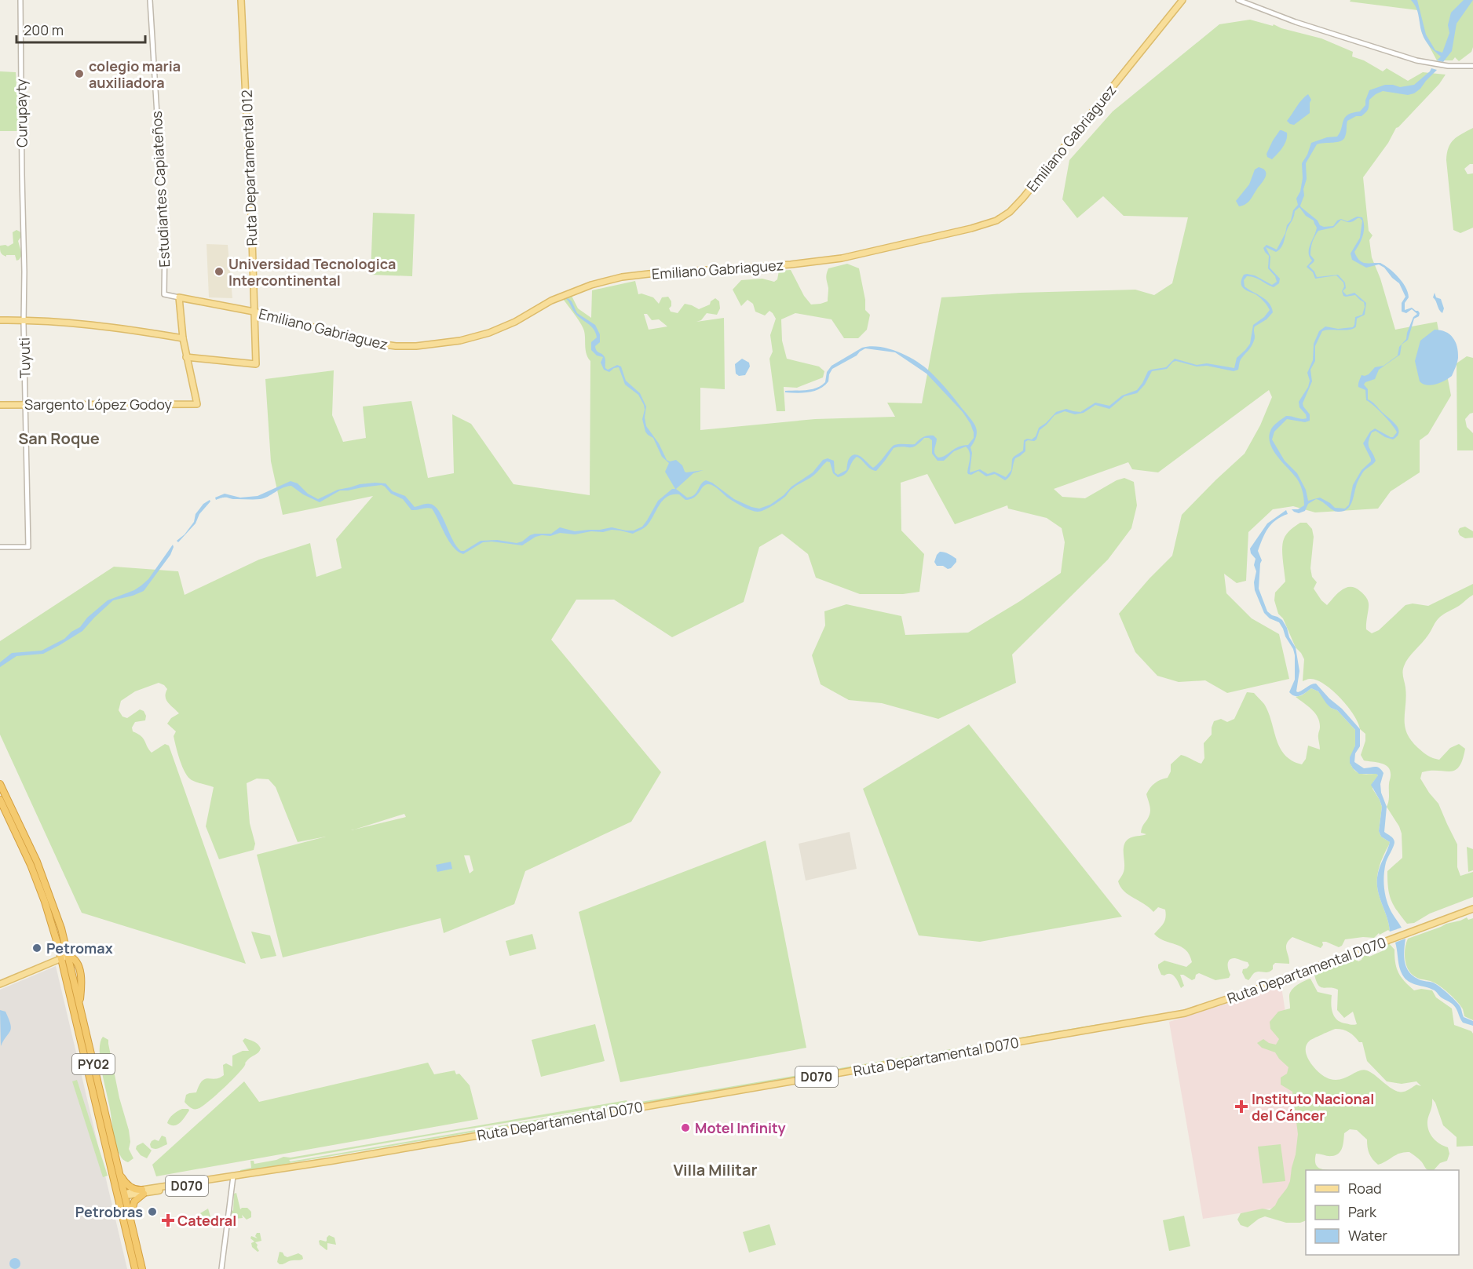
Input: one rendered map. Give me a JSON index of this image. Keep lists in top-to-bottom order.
{
  "streets": {
    "highway": ["PY02"],
    "main road": [
      "Emiliano Gabriaguez",
      "Ruta Departamental 012",
      "Sargento López Godoy",
      "Ruta Departamental D070",
      "D070"
    ],
    "street": ["Curupayty", "Estudiantes Capiateños", "Tuyuti"]
  },
  "crossings": [
    ["Curupayty", "Tuyuti"],
    ["Emiliano Gabriaguez", "Ruta Departamental 012"],
    ["Emiliano Gabriaguez", "Estudiantes Capiateños"],
    ["Ruta Departamental 012", "Sargento López Godoy"],
    ["Tuyuti", "Sargento López Godoy"],
    ["Ruta Departamental D070", "PY02"]
  ],
  "districts": ["San Roque", "Villa Militar"],
  "places": {
    "other": [
      "colegio maria auxiliadora",
      "Universidad Tecnologica Intercontinental",
      "Petromax",
      "Motel Infinity",
      "Petrobras"
    ],
    "health": ["Instituto Nacional del Cáncer", "Catedral"]
  },
  "legend": ["Road", "Park", "Water"],
  "scale_bar": "200 m"
}
